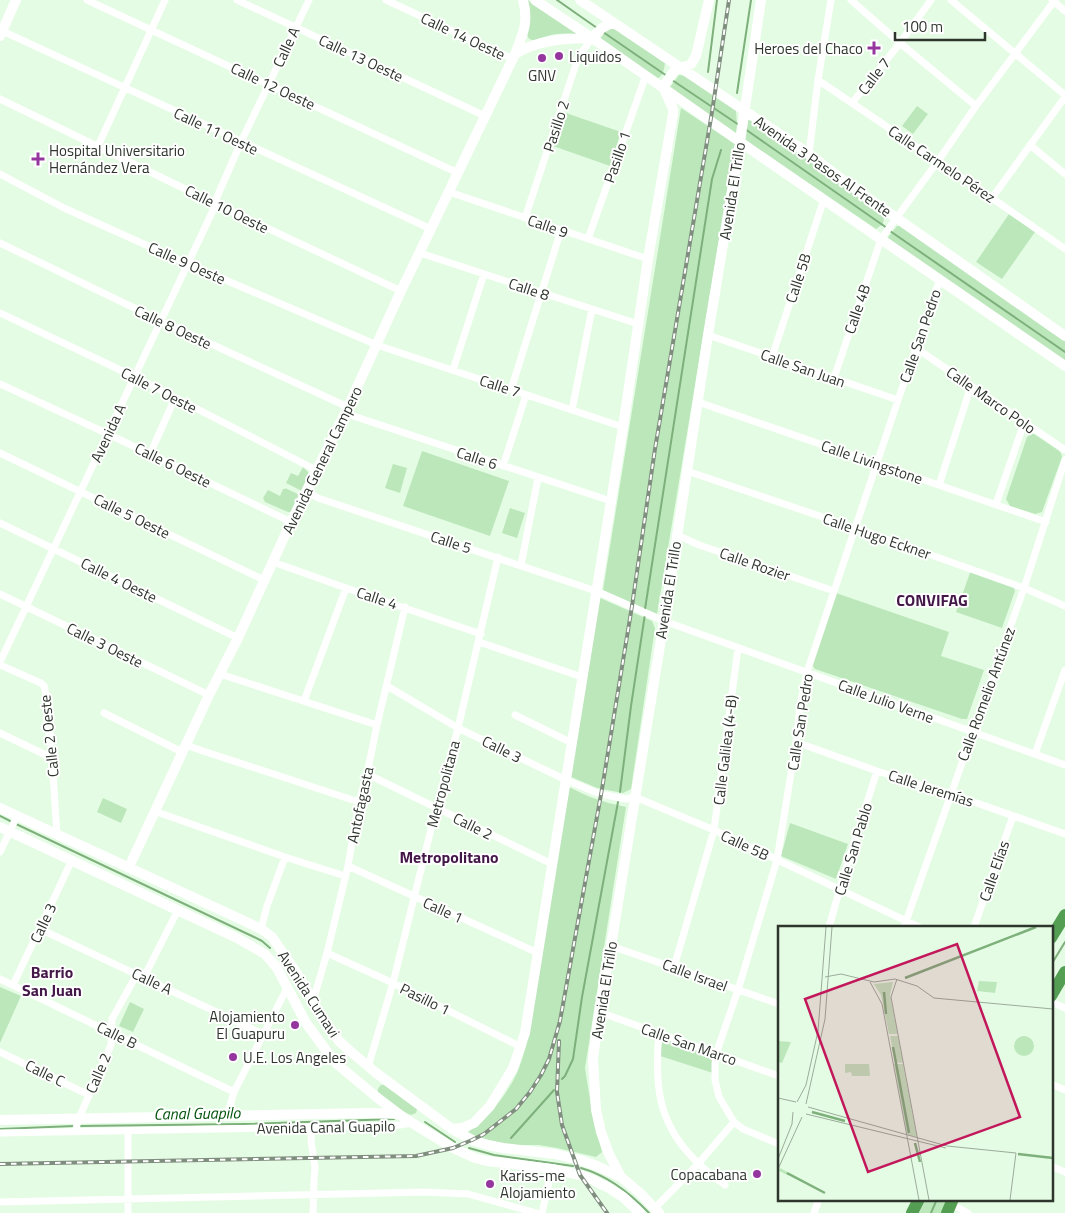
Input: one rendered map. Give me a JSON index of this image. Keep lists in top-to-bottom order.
{
  "streets": {
    "main road": [
      "Avenida 3 Pasos Al Frente",
      "Avenida El Trillo",
      "Avenida General Campero",
      "Avenida Cumavi",
      "Avenida Canal Guapilo"
    ],
    "street": [
      "Calle 14 Oeste",
      "Calle A",
      "Calle 13 Oeste",
      "Calle 7",
      "Calle 12 Oeste",
      "Pasillo 2",
      "Calle 11 Oeste",
      "Pasillo 1",
      "Calle Carmelo Pérez",
      "Calle 10 Oeste",
      "Calle 9",
      "Calle 9 Oeste",
      "Calle 5B",
      "Calle 8",
      "Calle 4B",
      "Calle 8 Oeste",
      "Calle San Pedro",
      "Calle San Juan",
      "Calle 7 Oeste",
      "Calle Marco Polo",
      "Avenida A",
      "Calle 6",
      "Calle Livingstone",
      "Calle 6 Oeste",
      "Calle 5 Oeste",
      "Calle Hugo Eckner",
      "Calle 5",
      "Calle Rozier",
      "Calle 4 Oeste",
      "Calle 4",
      "Calle 3 Oeste",
      "Calle Romelio Antúnez",
      "Calle Julio Verne",
      "Calle 2 Oeste",
      "Calle 3",
      "Calle Galilea (4-B)",
      "Metropolitana",
      "Calle Jeremías",
      "Antofagasta",
      "Calle 2",
      "Calle San Pablo",
      "Calle Elías",
      "Calle 1",
      "Calle Israel",
      "Calle B",
      "Calle San Marco",
      "Calle C"
    ]
  },
  "crossings": [
    ["Calle 14 Oeste", "Avenida General Campero"],
    ["Calle A", "Calle 13 Oeste"],
    ["Calle A", "Calle 12 Oeste"],
    ["Calle A", "Calle 11 Oeste"],
    ["Calle A", "Calle 10 Oeste"],
    ["Calle A", "Avenida A"],
    ["Calle A", "Calle 3"],
    ["Calle A", "Calle 2"],
    ["Calle 13 Oeste", "Avenida General Campero"],
    ["Calle 7", "Calle Carmelo Pérez"],
    ["Calle 7", "Calle 9 Oeste"],
    ["Calle 7", "Avenida General Campero"],
    ["Calle 12 Oeste", "Avenida General Campero"],
    ["Pasillo 2", "Avenida 3 Pasos Al Frente"],
    ["Pasillo 2", "Calle 9"],
    ["Calle 11 Oeste", "Avenida General Campero"],
    ["Pasillo 1", "Avenida 3 Pasos Al Frente"],
    ["Pasillo 1", "Calle 9"],
    ["Pasillo 1", "Metropolitana"],
    ["Pasillo 1", "Antofagasta"],
    ["Calle Carmelo Pérez", "Calle 4B"],
    ["Avenida 3 Pasos Al Frente", "Avenida El Trillo"],
    ["Avenida 3 Pasos Al Frente", "Calle 5B"],
    ["Avenida 3 Pasos Al Frente", "Calle 4B"],
    ["Avenida 3 Pasos Al Frente", "Calle San Pedro"],
    ["Avenida El Trillo", "Calle 5B"],
    ["Avenida El Trillo", "Calle San Juan"],
    ["Avenida El Trillo", "Calle Livingstone"],
    ["Avenida El Trillo", "Calle Hugo Eckner"],
    ["Avenida El Trillo", "Calle Rozier"],
    ["Avenida El Trillo", "Calle Julio Verne"],
    ["Avenida El Trillo", "Calle Israel"],
    ["Avenida El Trillo", "Avenida Cumavi"],
    ["Avenida El Trillo", "Calle San Marco"],
    ["Calle 10 Oeste", "Avenida A"],
    ["Calle 10 Oeste", "Avenida General Campero"],
    ["Calle 9", "Avenida General Campero"],
    ["Calle 9 Oeste", "Avenida A"],
    ["Calle 9 Oeste", "Avenida General Campero"],
    ["Calle 5B", "Calle San Pedro"],
    ["Calle 5B", "Calle San Juan"],
    ["Calle 5B", "Calle Romelio Antúnez"],
    ["Calle 5B", "Calle 3"],
    ["Calle 5B", "Calle Galilea (4-B)"],
    ["Calle 5B", "Calle San Pablo"],
    ["Calle 8", "Avenida General Campero"],
    ["Calle 4B", "Calle San Juan"],
    ["Calle 8 Oeste", "Avenida A"],
    ["Calle 8 Oeste", "Calle 6"],
    ["Calle 8 Oeste", "Avenida General Campero"],
    ["Calle San Pedro", "Calle San Juan"],
    ["Calle San Pedro", "Calle Marco Polo"],
    ["Calle San Pedro", "Calle Livingstone"],
    ["Calle San Pedro", "Calle Hugo Eckner"],
    ["Calle San Pedro", "Calle Rozier"],
    ["Calle San Pedro", "Calle Julio Verne"],
    ["Calle San Pedro", "Calle Jeremías"],
    ["Calle San Pedro", "Calle Israel"],
    ["Calle San Pedro", "Calle San Marco"],
    ["Calle 7 Oeste", "Avenida A"],
    ["Calle 7 Oeste", "Avenida General Campero"],
    ["Avenida A", "Calle 6 Oeste"],
    ["Avenida A", "Calle 5 Oeste"],
    ["Avenida A", "Calle 4 Oeste"],
    ["Avenida A", "Calle 3 Oeste"],
    ["Avenida A", "Calle 2 Oeste"],
    ["Calle 6", "Avenida General Campero"],
    ["Avenida General Campero", "Calle 6 Oeste"],
    ["Avenida General Campero", "Calle 5 Oeste"],
    ["Avenida General Campero", "Calle 5"],
    ["Avenida General Campero", "Calle 4 Oeste"],
    ["Avenida General Campero", "Calle 4"],
    ["Avenida General Campero", "Calle 3 Oeste"],
    ["Avenida General Campero", "Avenida Cumavi"],
    ["Calle Livingstone", "Calle Romelio Antúnez"],
    ["Calle Hugo Eckner", "Calle Romelio Antúnez"],
    ["Calle 5", "Calle Julio Verne"],
    ["Calle 5", "Metropolitana"],
    ["Calle 4", "Metropolitana"],
    ["Calle 4", "Antofagasta"],
    ["Calle Romelio Antúnez", "Calle Julio Verne"],
    ["Calle Romelio Antúnez", "Calle Jeremías"],
    ["Calle Julio Verne", "Calle Galilea (4-B)"],
    ["Calle 2 Oeste", "Avenida Cumavi"],
    ["Calle 3", "Metropolitana"],
    ["Calle 3", "Antofagasta"],
    ["Calle 3", "Avenida Cumavi"],
    ["Calle 3", "Calle B"],
    ["Calle Galilea (4-B)", "Calle Israel"],
    ["Metropolitana", "Calle 2"],
    ["Metropolitana", "Calle 1"],
    ["Metropolitana", "Avenida Cumavi"],
    ["Calle Jeremías", "Calle San Pablo"],
    ["Calle Jeremías", "Calle Elías"],
    ["Antofagasta", "Calle 2"],
    ["Antofagasta", "Calle 1"],
    ["Antofagasta", "Avenida Cumavi"],
    ["Calle 2", "Avenida Cumavi"],
    ["Calle 2", "Calle B"],
    ["Calle 2", "Calle C"],
    ["Calle 2", "Avenida Canal Guapilo"],
    ["Avenida Cumavi", "Avenida Canal Guapilo"]
  ],
  "districts": ["CONVIFAG", "Metropolitano", "Barrio San Juan"],
  "water": ["Canal Guapilo"],
  "places": {
    "health": ["Heroes del Chaco", "Hospital Universitario Hernández Vera"],
    "other": [
      "Liquidos",
      "GNV",
      "Alojamiento El Guapuru",
      "U.E. Los Angeles",
      "Copacabana",
      "Kariss-me Alojamiento"
    ]
  },
  "scale_bar": "100 m"
}
